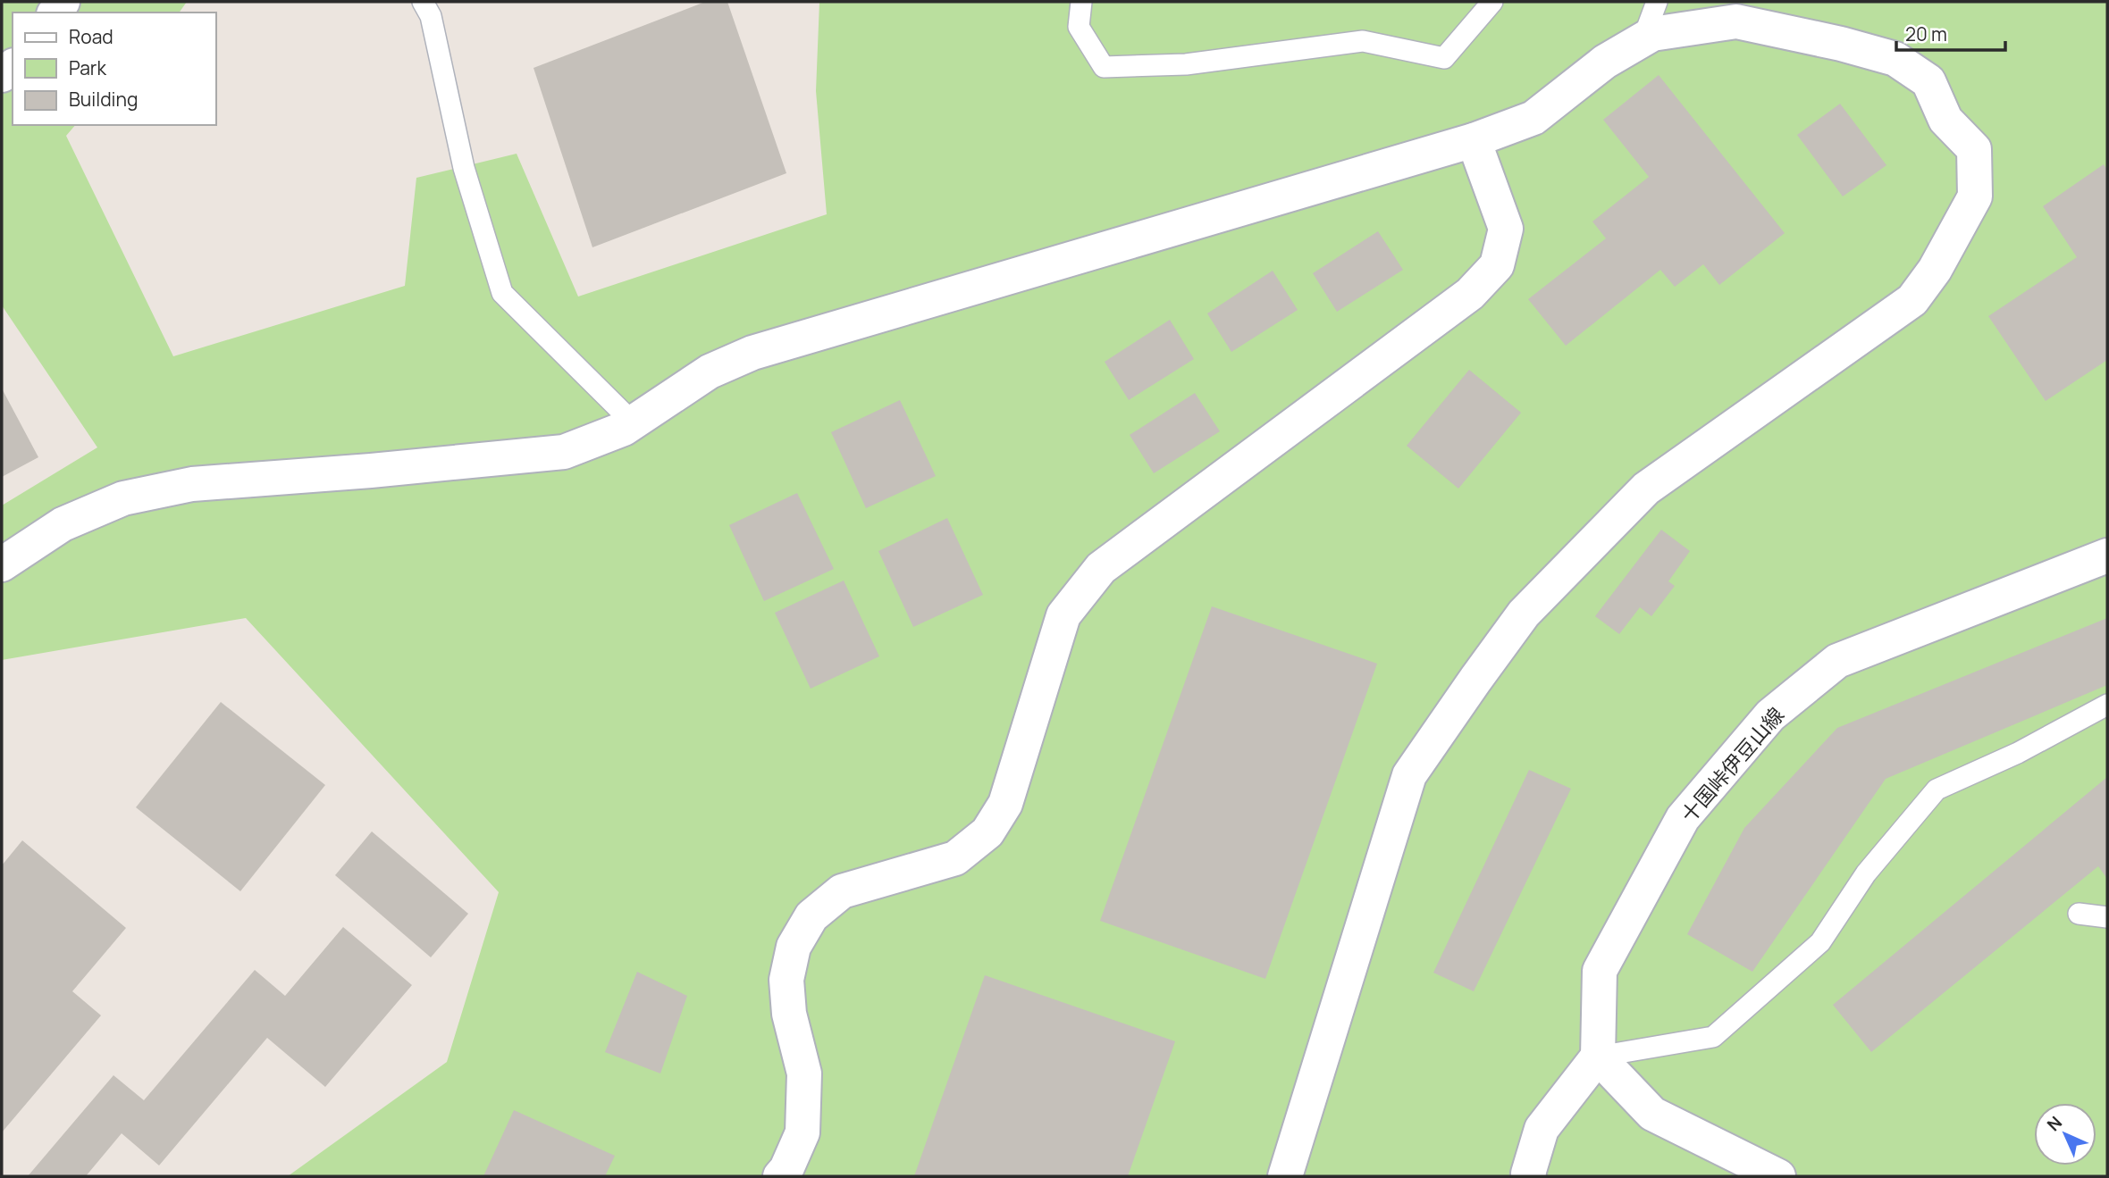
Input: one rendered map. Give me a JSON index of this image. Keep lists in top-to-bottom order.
{
  "streets": {
    "street": ["十国峠伊豆山線"]
  },
  "legend": ["Road", "Park", "Building"],
  "scale_bar": "20 m",
  "north": "top left"
}
